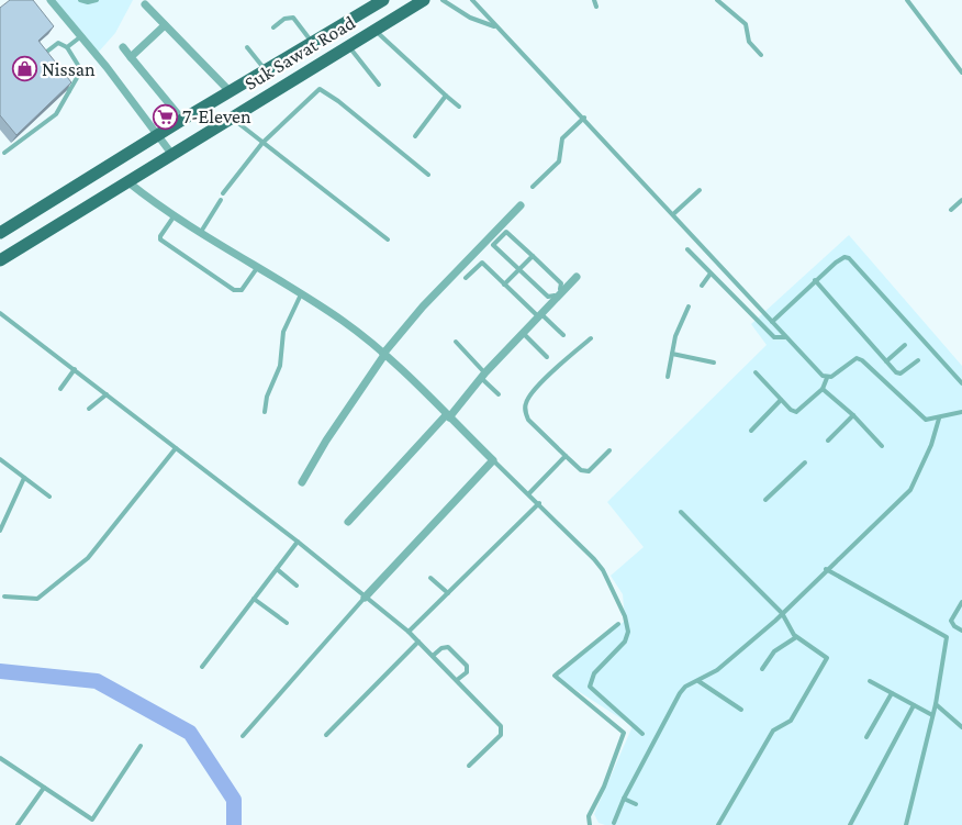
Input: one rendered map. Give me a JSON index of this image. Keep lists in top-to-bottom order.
{
  "streets": {
    "main road": ["Suk Sawat Road"]
  },
  "places": {
    "shop": ["Nissan"],
    "supermarket": ["7-Eleven"]
  }
}
